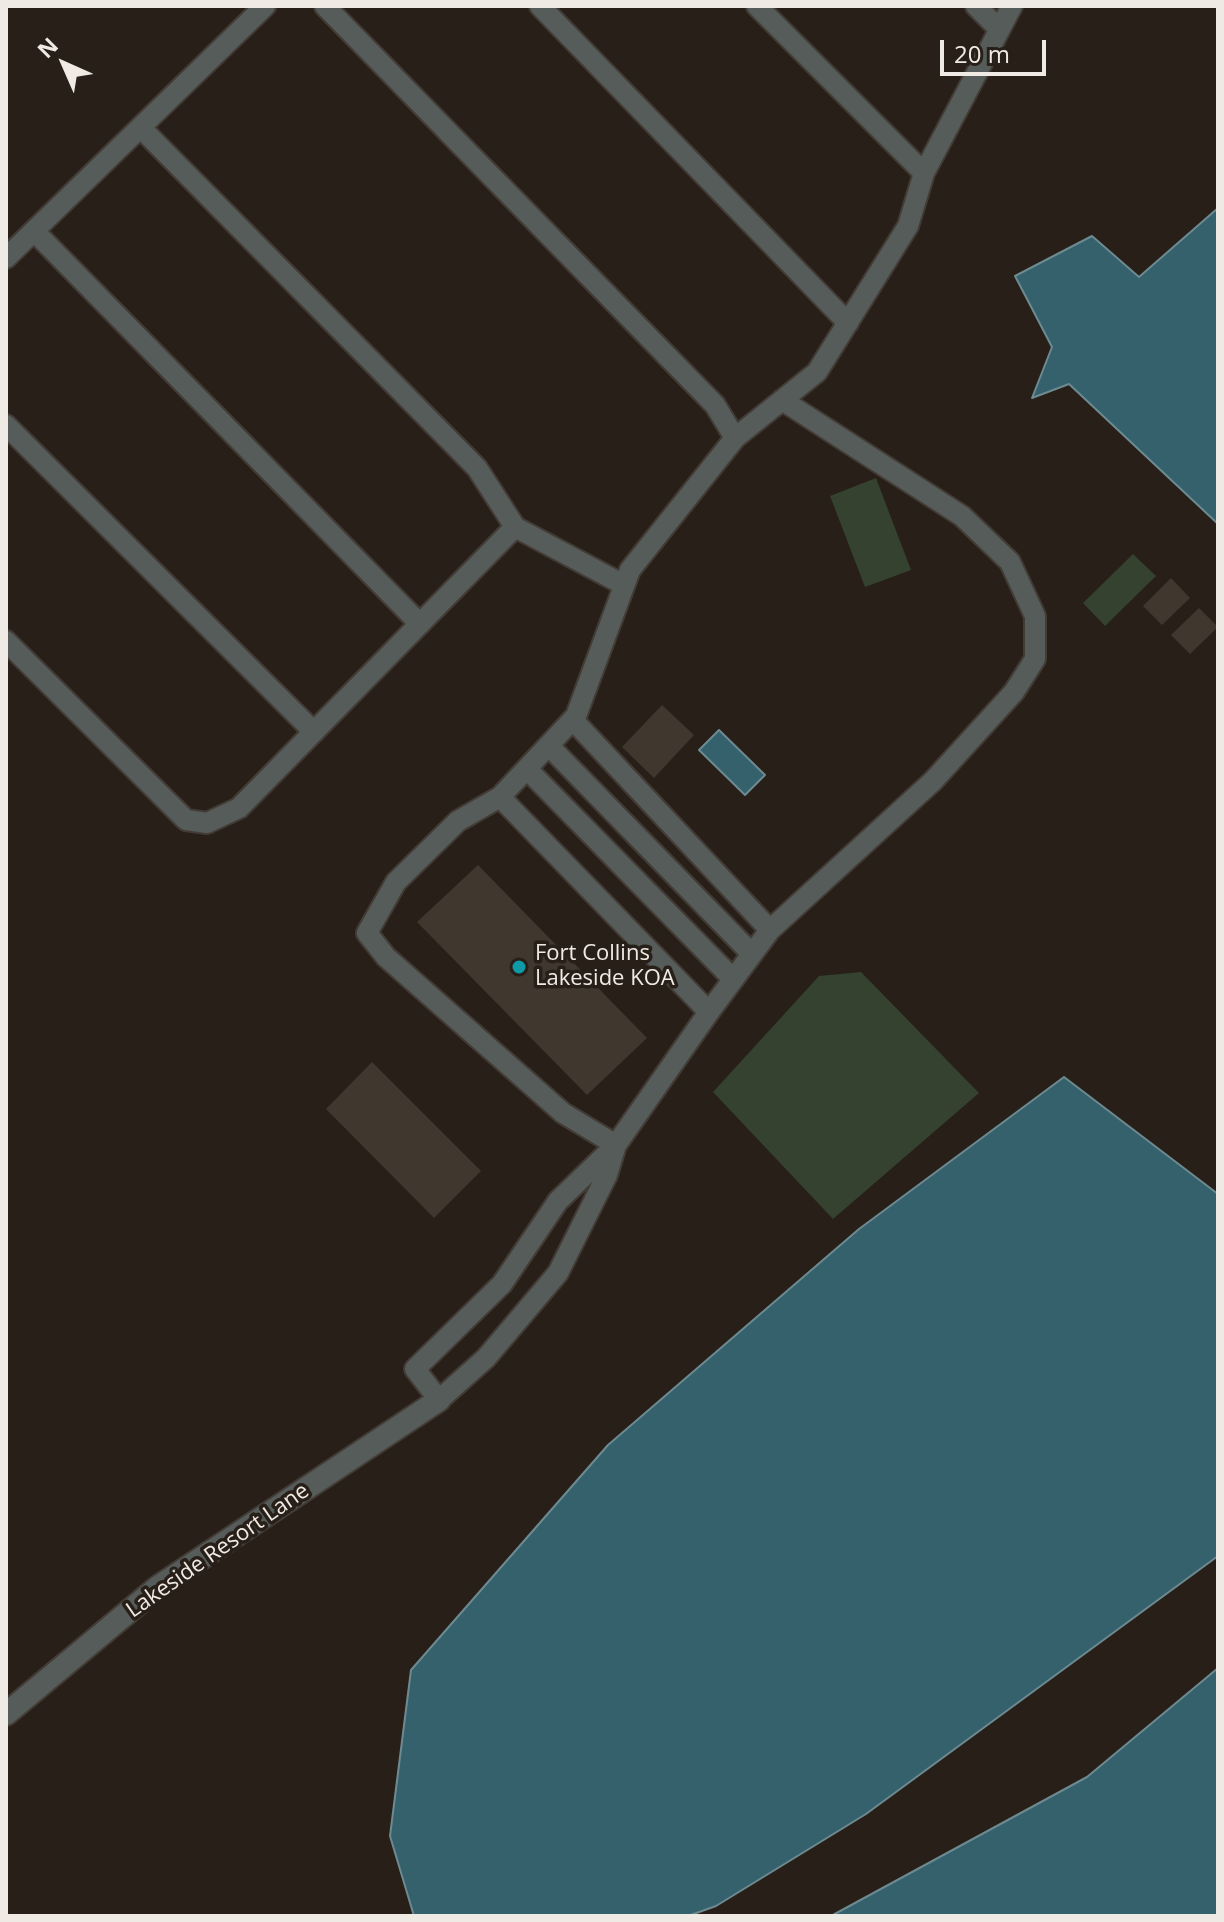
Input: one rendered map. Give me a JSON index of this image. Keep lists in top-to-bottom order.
{
  "streets": {
    "street": ["Lakeside Resort Lane"]
  },
  "places": ["Fort Collins Lakeside KOA"],
  "scale_bar": "20 m",
  "north": "top left"
}
